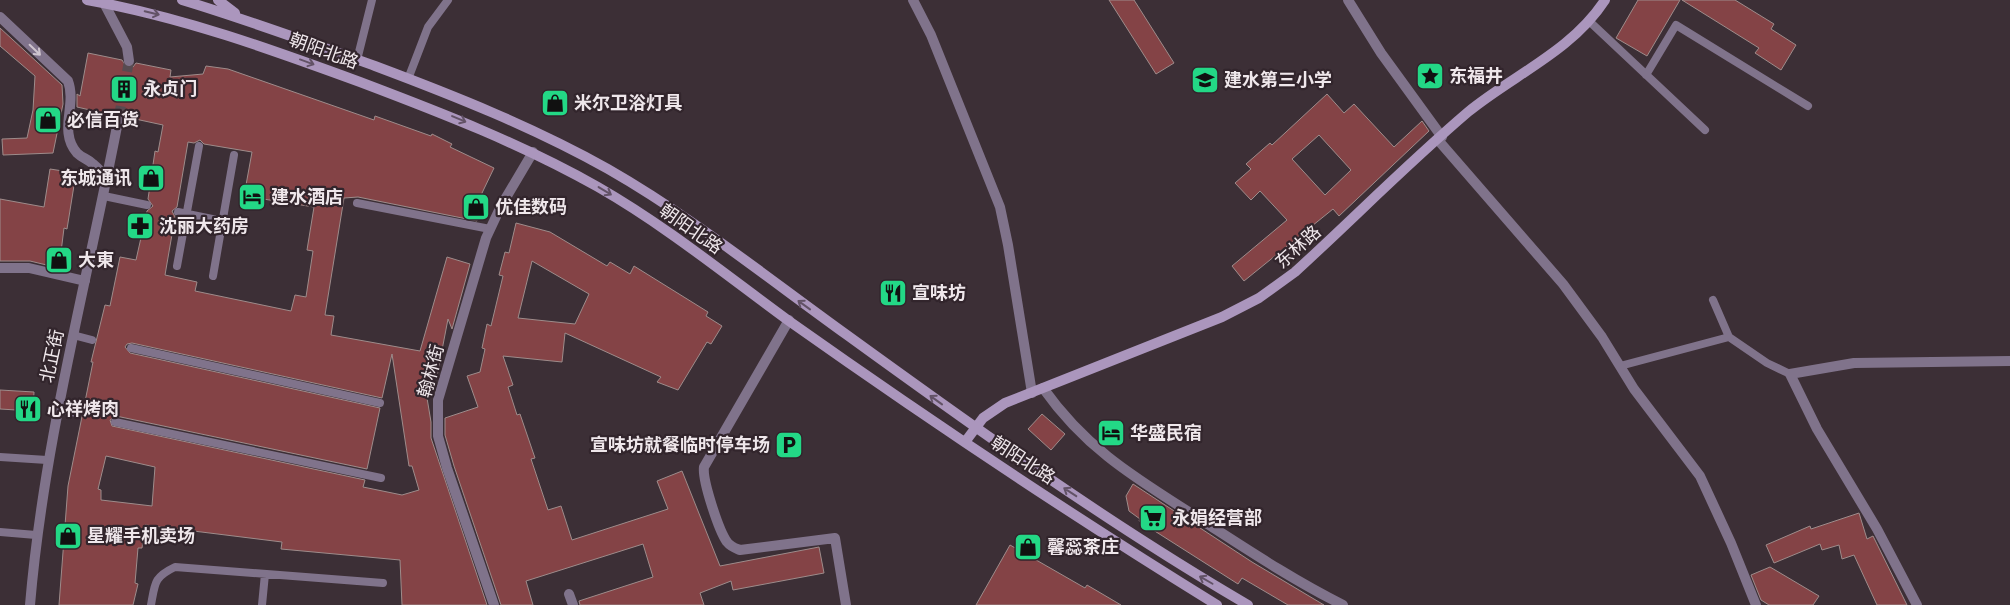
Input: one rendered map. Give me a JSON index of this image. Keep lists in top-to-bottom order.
{
  "streets": {
    "main road": ["朝阳北路", "东林路"],
    "street": ["北正街", "翰林街"]
  },
  "crossings": [
    ["朝阳北路", "东林路"],
    ["朝阳北路", "翰林街"]
  ],
  "places": {
    "place": ["东福井"],
    "school or university": ["建水第三小学"],
    "building": ["永贞门"],
    "shop": [
      "米尔卫浴灯具",
      "必信百货",
      "东城通讯",
      "优佳数码",
      "大東",
      "星耀手机卖场",
      "馨蕊茶庄"
    ],
    "hotel": ["建水酒店", "华盛民宿"],
    "pharmacy": ["沈丽大药房"],
    "restaurant": ["宣味坊", "心祥烤肉"],
    "parking": ["宣味坊就餐临时停车场"],
    "supermarket": ["永娟经营部"]
  }
}
